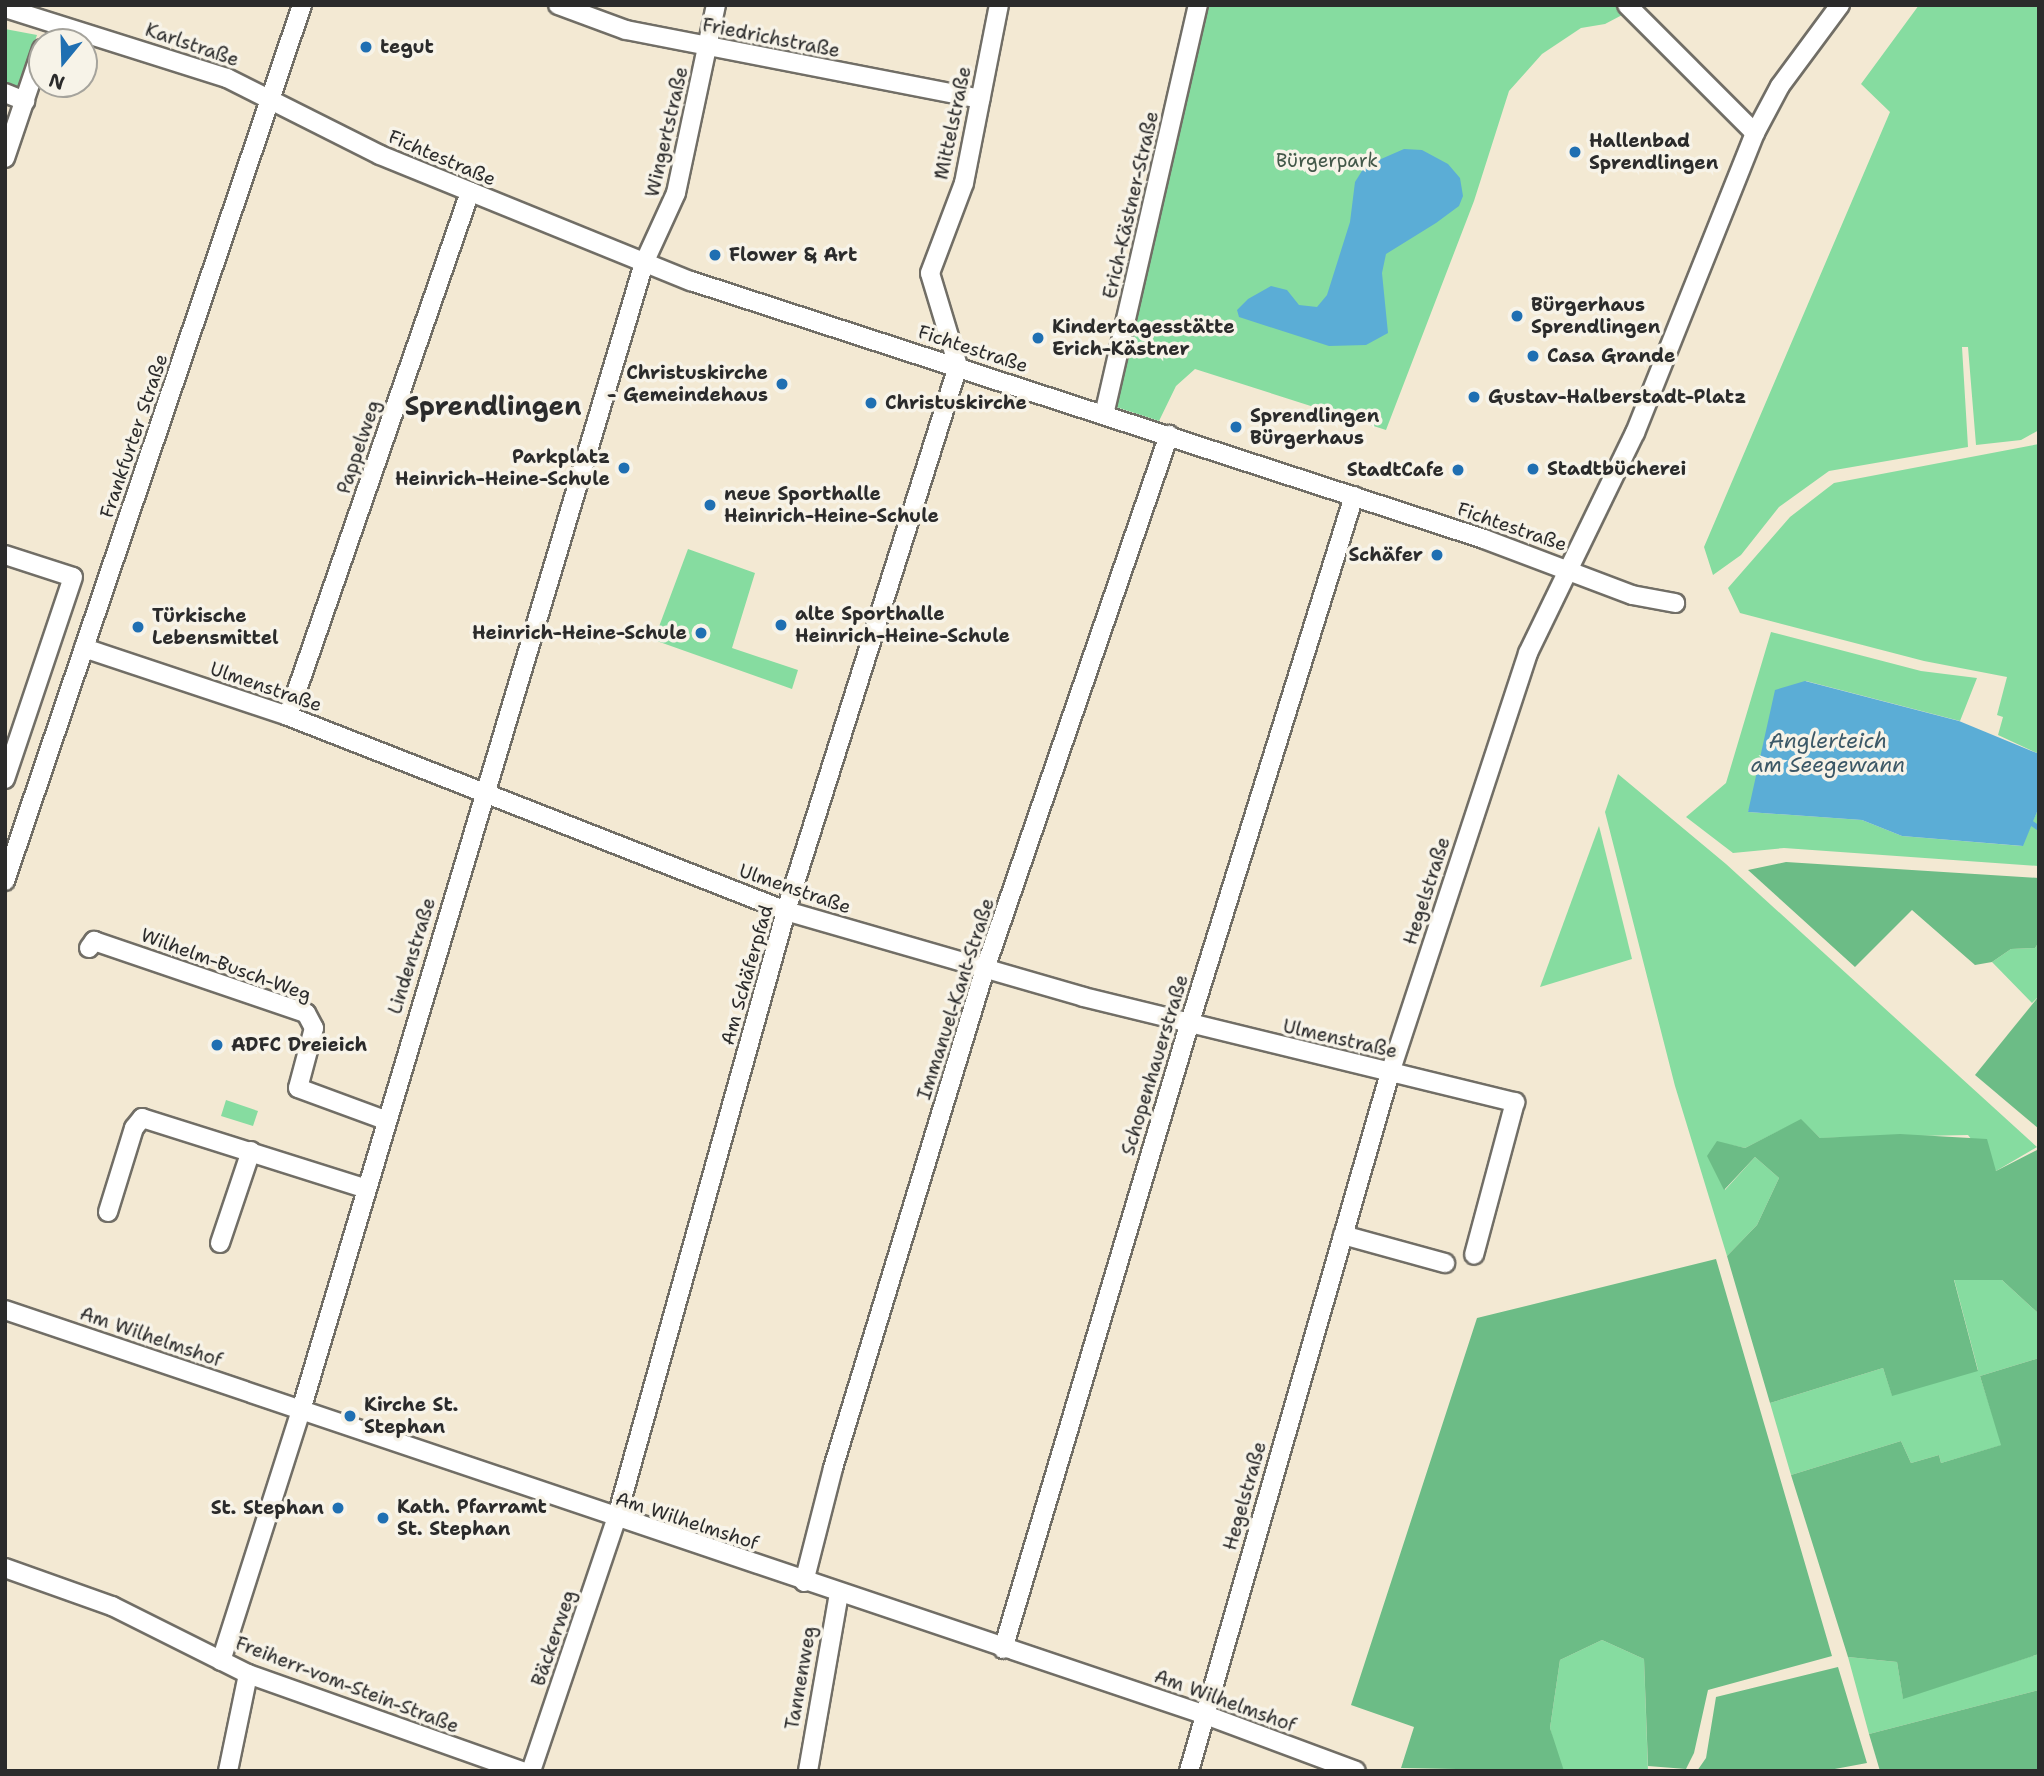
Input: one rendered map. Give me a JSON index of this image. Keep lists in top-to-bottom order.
{
  "streets": {
    "street": [
      "Friedrichstraße",
      "Karlstraße",
      "Mittelstraße",
      "Wingertstraße",
      "Fichtestraße",
      "Erich-Kästner-Straße",
      "Frankfurter Straße",
      "Pappelweg",
      "Ulmenstraße",
      "Hegelstraße",
      "Lindenstraße",
      "Wilhelm-Busch-Weg",
      "Am Schäferpfad",
      "Immanuel-Kant-Straße",
      "Schopenhauerstraße",
      "Am Wilhelmshof",
      "Bäckerweg",
      "Tannenweg",
      "Freiherr-vom-Stein-Straße"
    ]
  },
  "crossings": [
    ["Friedrichstraße", "Mittelstraße"],
    ["Friedrichstraße", "Wingertstraße"],
    ["Karlstraße", "Fichtestraße"],
    ["Karlstraße", "Frankfurter Straße"],
    ["Mittelstraße", "Fichtestraße"],
    ["Mittelstraße", "Am Schäferpfad"],
    ["Wingertstraße", "Fichtestraße"],
    ["Wingertstraße", "Lindenstraße"],
    ["Fichtestraße", "Erich-Kästner-Straße"],
    ["Fichtestraße", "Frankfurter Straße"],
    ["Fichtestraße", "Pappelweg"],
    ["Fichtestraße", "Hegelstraße"],
    ["Fichtestraße", "Lindenstraße"],
    ["Fichtestraße", "Am Schäferpfad"],
    ["Fichtestraße", "Immanuel-Kant-Straße"],
    ["Fichtestraße", "Schopenhauerstraße"],
    ["Frankfurter Straße", "Ulmenstraße"],
    ["Pappelweg", "Ulmenstraße"],
    ["Ulmenstraße", "Hegelstraße"],
    ["Ulmenstraße", "Lindenstraße"],
    ["Ulmenstraße", "Am Schäferpfad"],
    ["Ulmenstraße", "Immanuel-Kant-Straße"],
    ["Ulmenstraße", "Schopenhauerstraße"],
    ["Hegelstraße", "Am Wilhelmshof"],
    ["Lindenstraße", "Wilhelm-Busch-Weg"],
    ["Lindenstraße", "Am Wilhelmshof"],
    ["Lindenstraße", "Freiherr-vom-Stein-Straße"],
    ["Am Schäferpfad", "Am Wilhelmshof"],
    ["Am Schäferpfad", "Bäckerweg"],
    ["Immanuel-Kant-Straße", "Am Wilhelmshof"],
    ["Schopenhauerstraße", "Am Wilhelmshof"],
    ["Am Wilhelmshof", "Bäckerweg"],
    ["Am Wilhelmshof", "Tannenweg"]
  ],
  "districts": ["Sprendlingen"],
  "water": ["Anglerteich am Seegewann"],
  "parks": ["Bürgerpark"],
  "places": [
    "tegut",
    "Hallenbad Sprendlingen",
    "Flower & Art",
    "Bürgerhaus Sprendlingen",
    "Kindertagesstätte Erich-Kästner",
    "Casa Grande",
    "Christuskirche - Gemeindehaus",
    "Gustav-Halberstadt-Platz",
    "Christuskirche",
    "Sprendlingen Bürgerhaus",
    "Parkplatz Heinrich-Heine-Schule",
    "Stadtbücherei",
    "StadtCafe",
    "neue Sporthalle Heinrich-Heine-Schule",
    "Schäfer",
    "alte Sporthalle Heinrich-Heine-Schule",
    "Türkische Lebensmittel",
    "Heinrich-Heine-Schule",
    "ADFC Dreieich",
    "Kirche St. Stephan",
    "St. Stephan",
    "Kath. Pfarramt St. Stephan"
  ],
  "north": "bottom"
}
